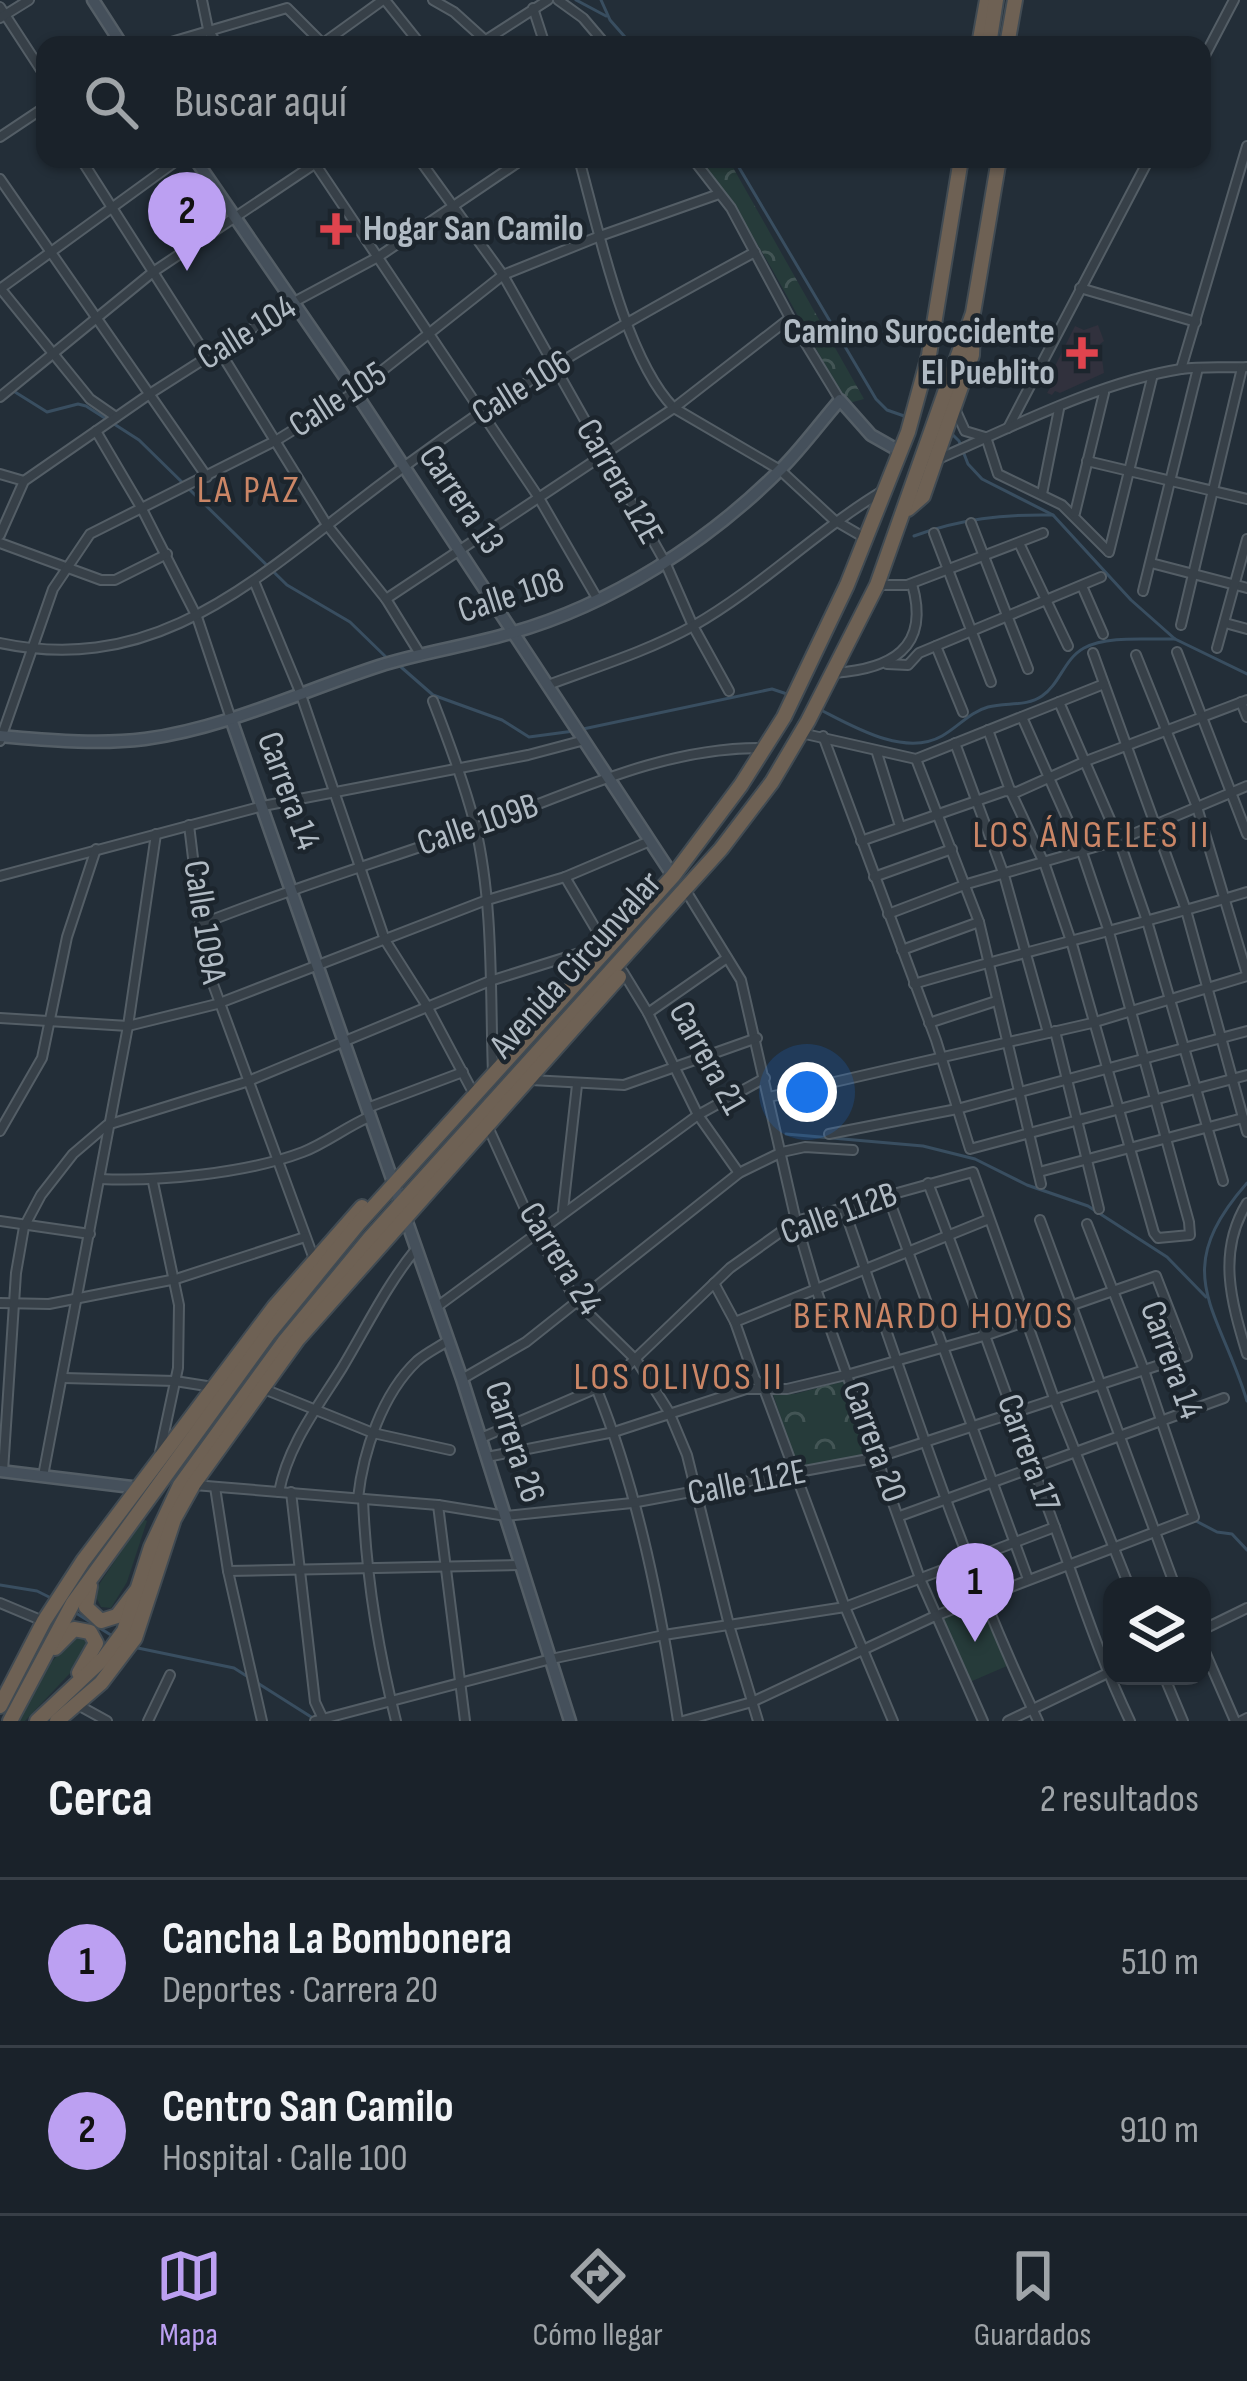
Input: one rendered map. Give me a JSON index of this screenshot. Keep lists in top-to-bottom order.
{
  "streets": {
    "highway": ["Avenida Circunvalar"],
    "street": [
      "Calle 104",
      "Calle 106",
      "Calle 105",
      "Carrera 12E",
      "Carrera 13",
      "Calle 108",
      "Carrera 14",
      "Calle 109B",
      "Calle 109A",
      "Carrera 21",
      "Calle 112B",
      "Carrera 24",
      "Carrera 26",
      "Carrera 20",
      "Carrera 17",
      "Calle 112E"
    ]
  },
  "crossings": [
    ["Calle 104", "Carrera 12E"],
    ["Calle 104", "Carrera 13"],
    ["Calle 104", "Carrera 14"],
    ["Calle 106", "Calle 105"],
    ["Calle 106", "Carrera 12E"],
    ["Calle 106", "Carrera 13"],
    ["Calle 106", "Carrera 14"],
    ["Calle 105", "Carrera 12E"],
    ["Calle 105", "Carrera 13"],
    ["Calle 105", "Calle 108"],
    ["Calle 105", "Carrera 14"],
    ["Carrera 12E", "Calle 108"],
    ["Carrera 13", "Calle 108"],
    ["Carrera 13", "Calle 109B"],
    ["Carrera 13", "Calle 109A"],
    ["Carrera 13", "Avenida Circunvalar"],
    ["Calle 108", "Carrera 14"],
    ["Carrera 14", "Calle 109B"],
    ["Carrera 14", "Calle 109A"],
    ["Carrera 14", "Avenida Circunvalar"],
    ["Carrera 14", "Carrera 26"],
    ["Carrera 14", "Calle 112E"],
    ["Calle 109B", "Calle 109A"],
    ["Calle 109B", "Avenida Circunvalar"],
    ["Avenida Circunvalar", "Carrera 26"],
    ["Avenida Circunvalar", "Carrera 20"],
    ["Calle 112B", "Carrera 24"],
    ["Calle 112B", "Carrera 26"],
    ["Calle 112B", "Carrera 20"],
    ["Calle 112B", "Carrera 17"],
    ["Carrera 24", "Calle 112E"],
    ["Carrera 26", "Calle 112E"],
    ["Carrera 20", "Calle 112E"],
    ["Carrera 17", "Calle 112E"]
  ],
  "districts": [
    "LA PAZ",
    "LOS ÁNGELES II",
    "BERNARDO HOYOS",
    "LOS OLIVOS II"
  ],
  "places": {
    "health": ["Hogar San Camilo", "Camino Suroccidente El Pueblito"]
  },
  "page": {
    "search": "Buscar aquí",
    "pins": ["2", "1"],
    "heading": ["Cerca", "2 resultados"],
    "list": [
      {
        "mark": "1",
        "name": "Cancha La Bombonera",
        "note": "Deportes · Carrera 20",
        "value": "510 m"
      },
      {
        "mark": "2",
        "name": "Centro San Camilo",
        "note": "Hospital · Calle 100",
        "value": "910 m"
      }
    ],
    "nav": ["Mapa", "Cómo llegar", "Guardados"]
  }
}
